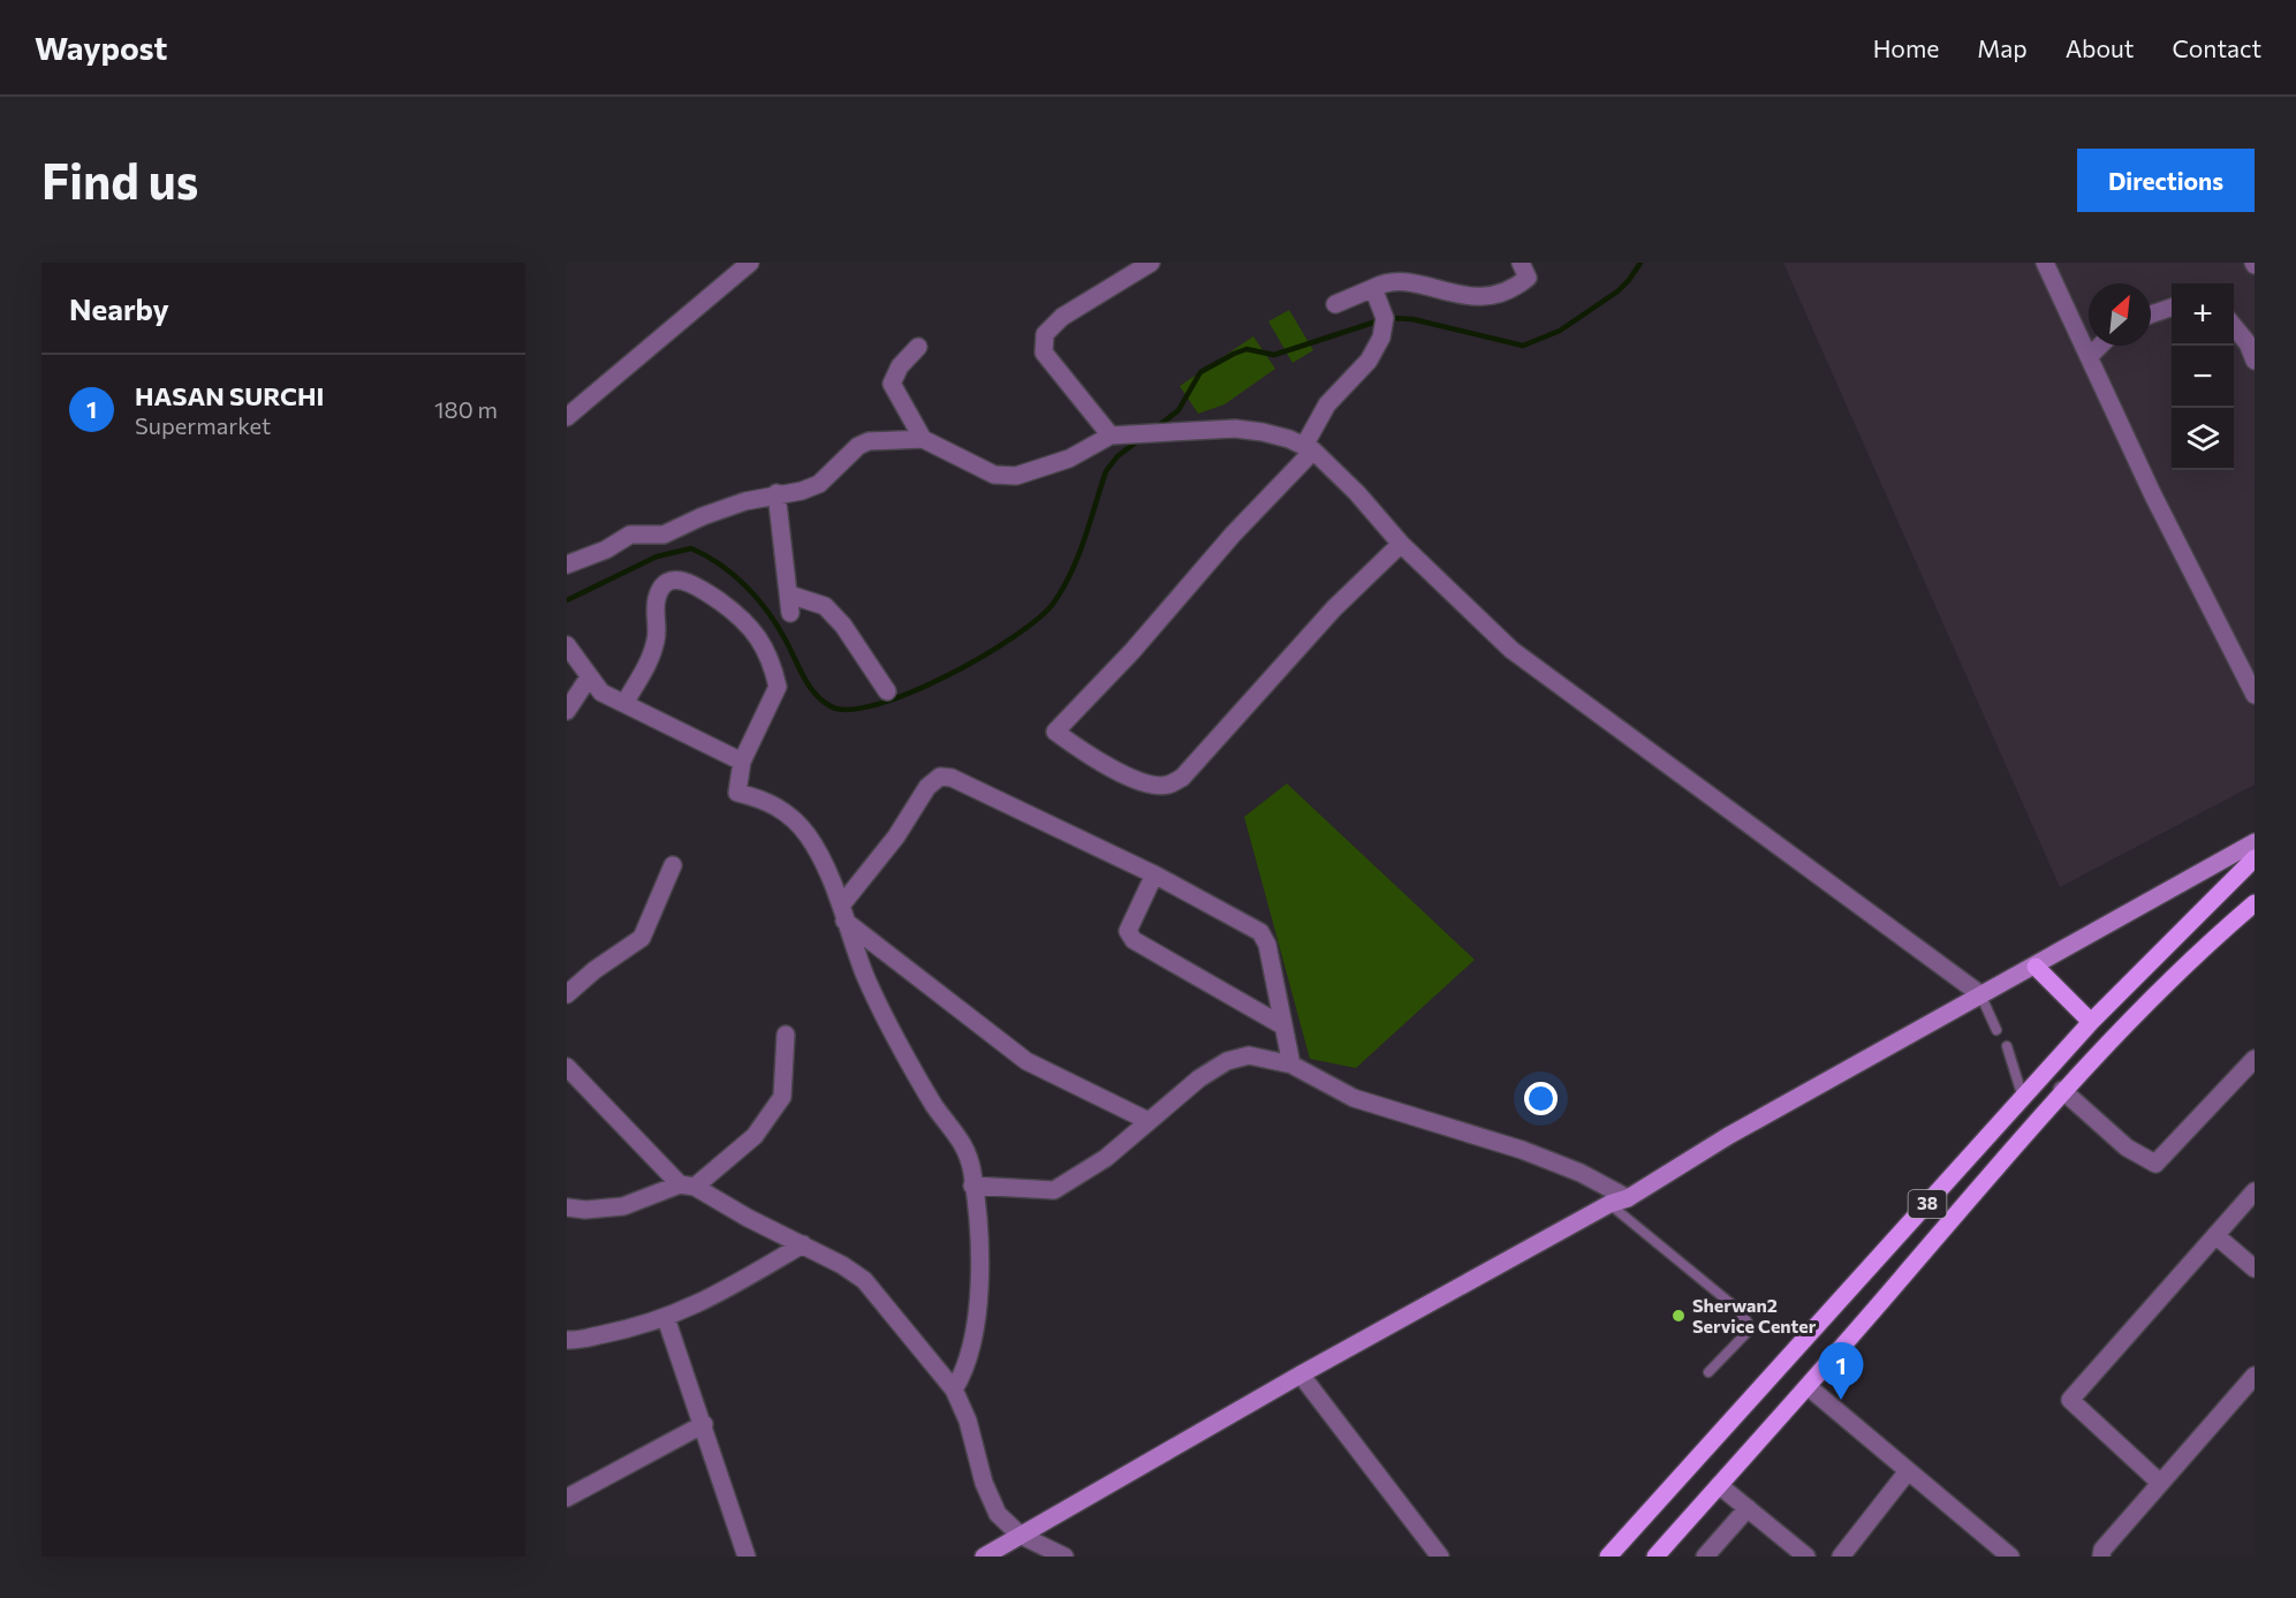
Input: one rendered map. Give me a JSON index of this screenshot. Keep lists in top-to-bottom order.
{
  "streets": {
    "main road": ["38"]
  },
  "places": ["Sherwan2 Service Center"],
  "north": "top right",
  "page": {
    "header": "Waypost",
    "nav": [
      "Home",
      "Map",
      "About",
      "Contact"
    ],
    "buttons": "Directions",
    "title": "Find us",
    "heading": "Nearby",
    "map_buttons": ["+", "−"],
    "list": [
      {
        "mark": "1",
        "name": "HASAN SURCHI",
        "note": "Supermarket",
        "value": "180 m"
      }
    ],
    "pins": "1"
  }
}
